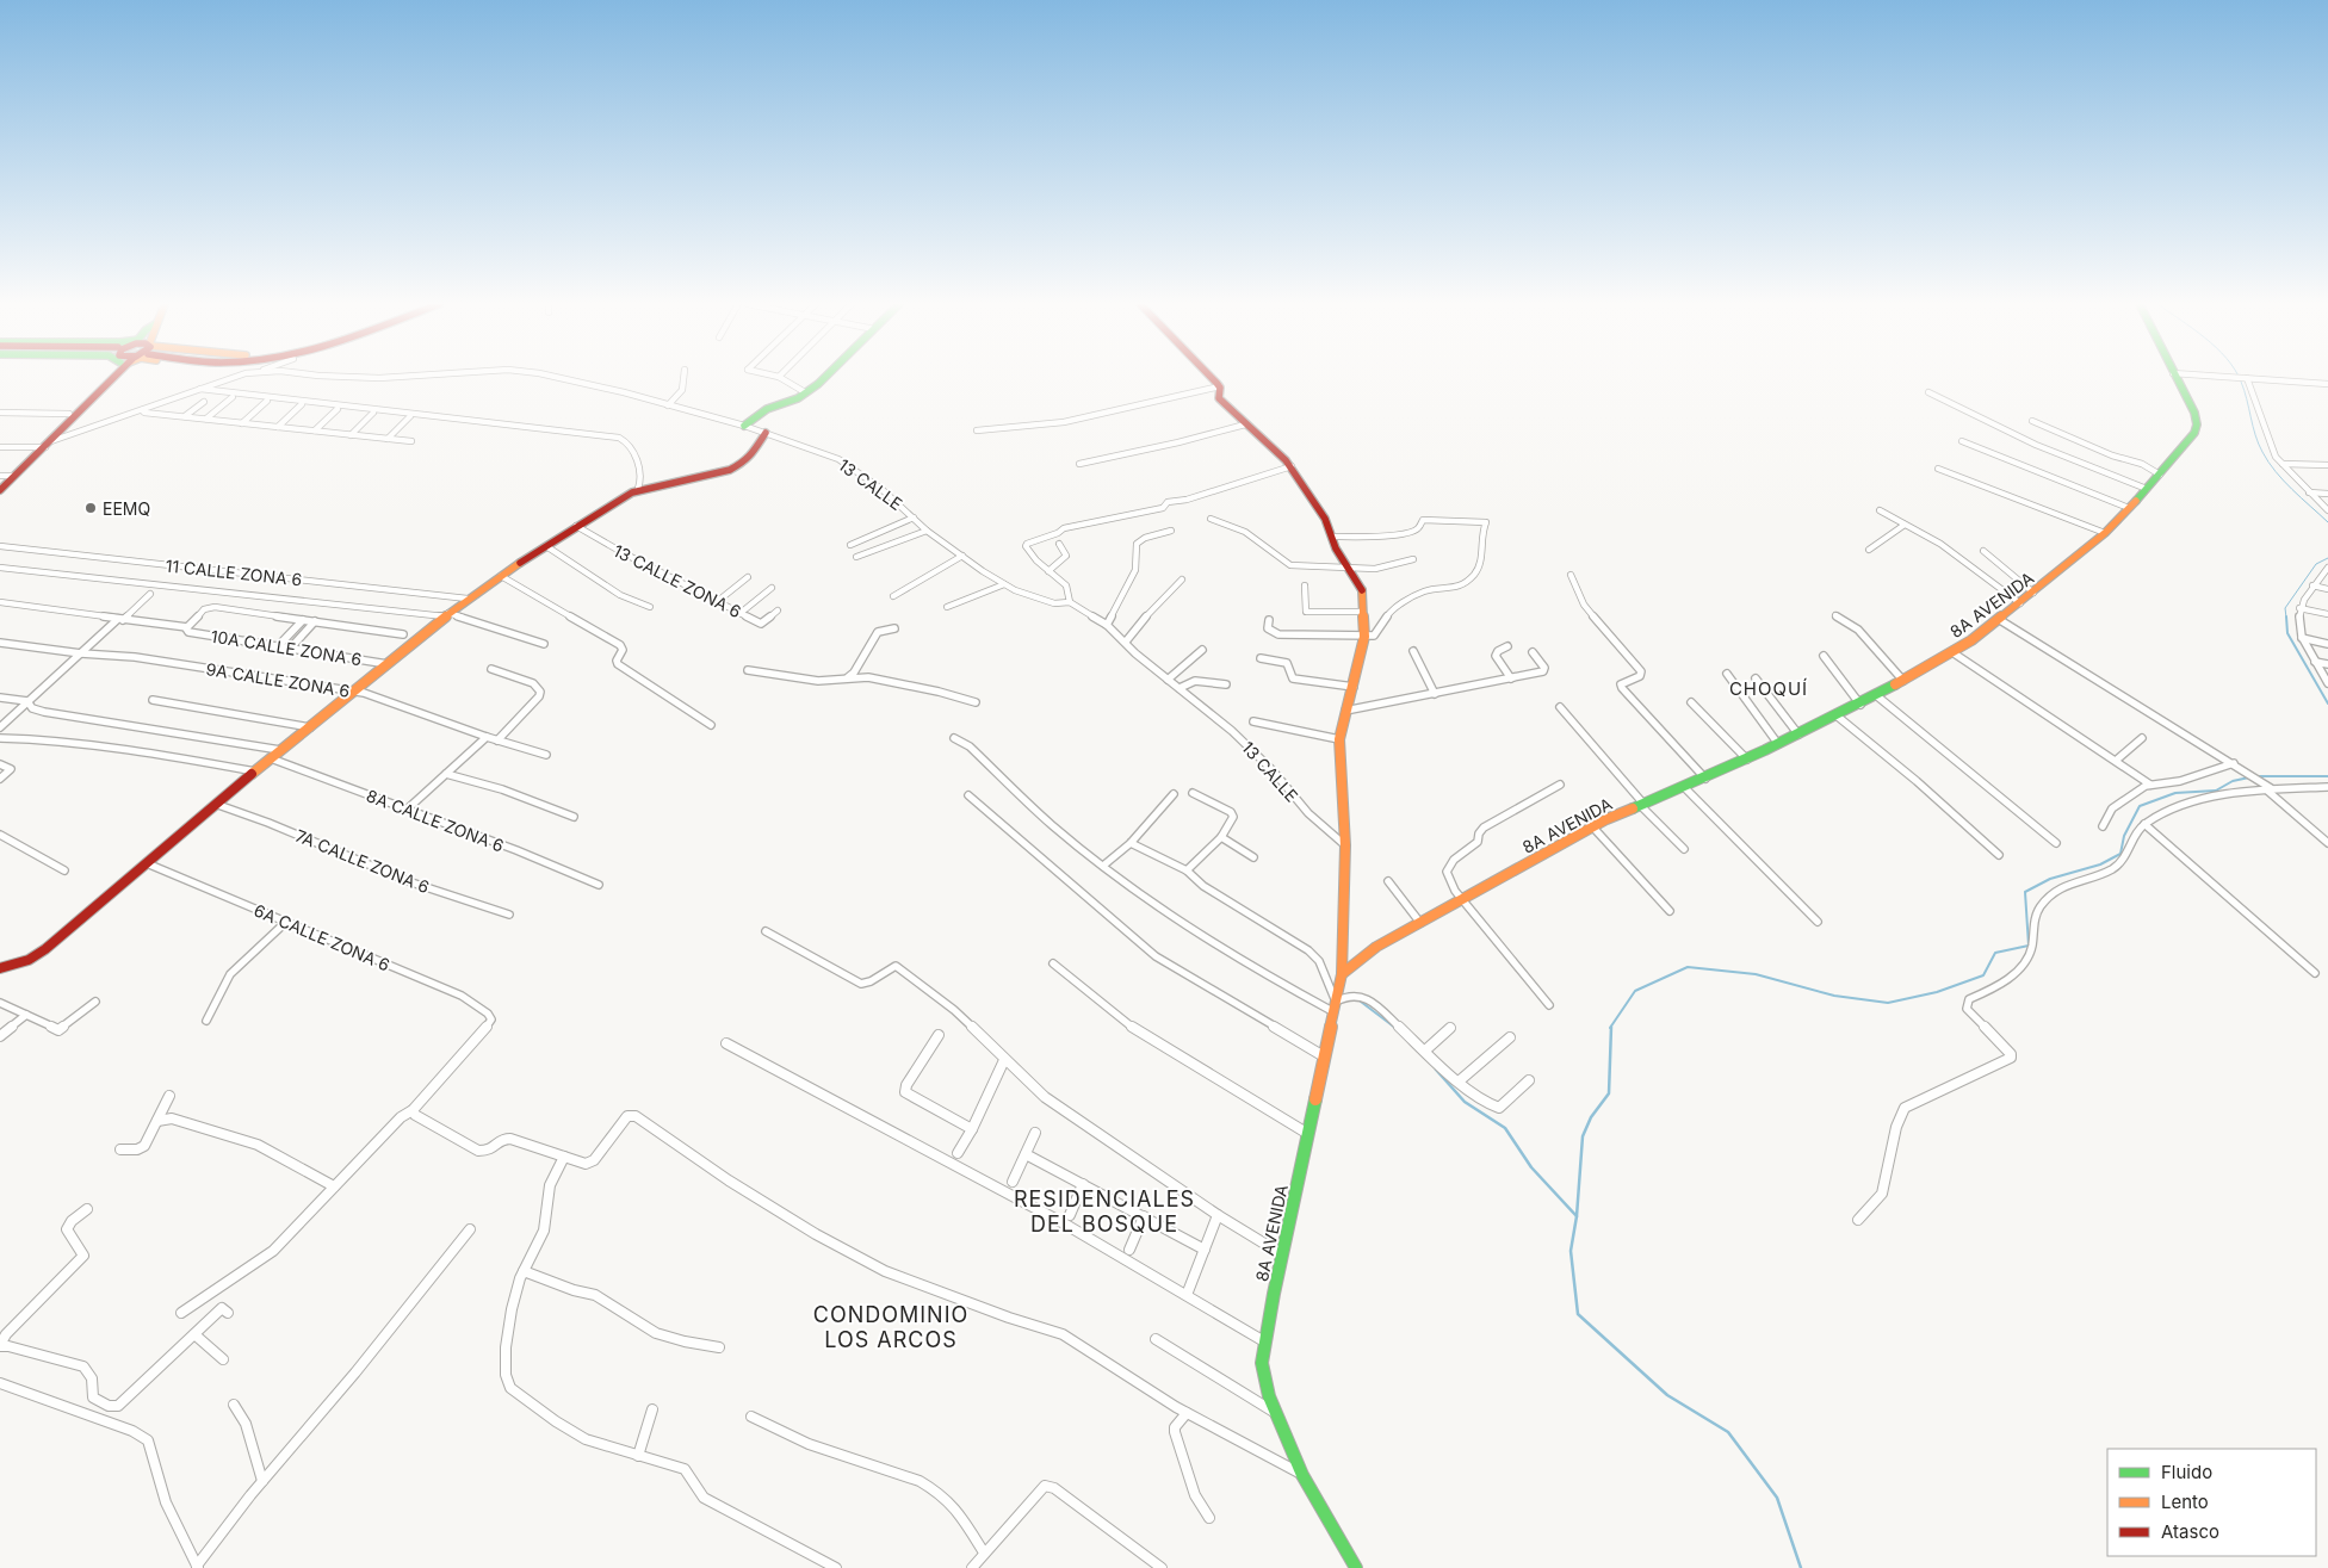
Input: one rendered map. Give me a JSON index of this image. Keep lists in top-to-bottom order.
{
  "streets": {
    "main road": ["8A AVENIDA"],
    "street": [
      "13 CALLE",
      "11 CALLE ZONA 6",
      "13 CALLE ZONA 6",
      "10A CALLE ZONA 6",
      "9A CALLE ZONA 6",
      "8A CALLE ZONA 6",
      "7A CALLE ZONA 6",
      "6A CALLE ZONA 6"
    ]
  },
  "districts": ["CHOQUÍ", "RESIDENCIALES DEL BOSQUE", "CONDOMINIO LOS ARCOS"],
  "places": ["EEMQ"],
  "legend": ["Fluido", "Lento", "Atasco"]
}
